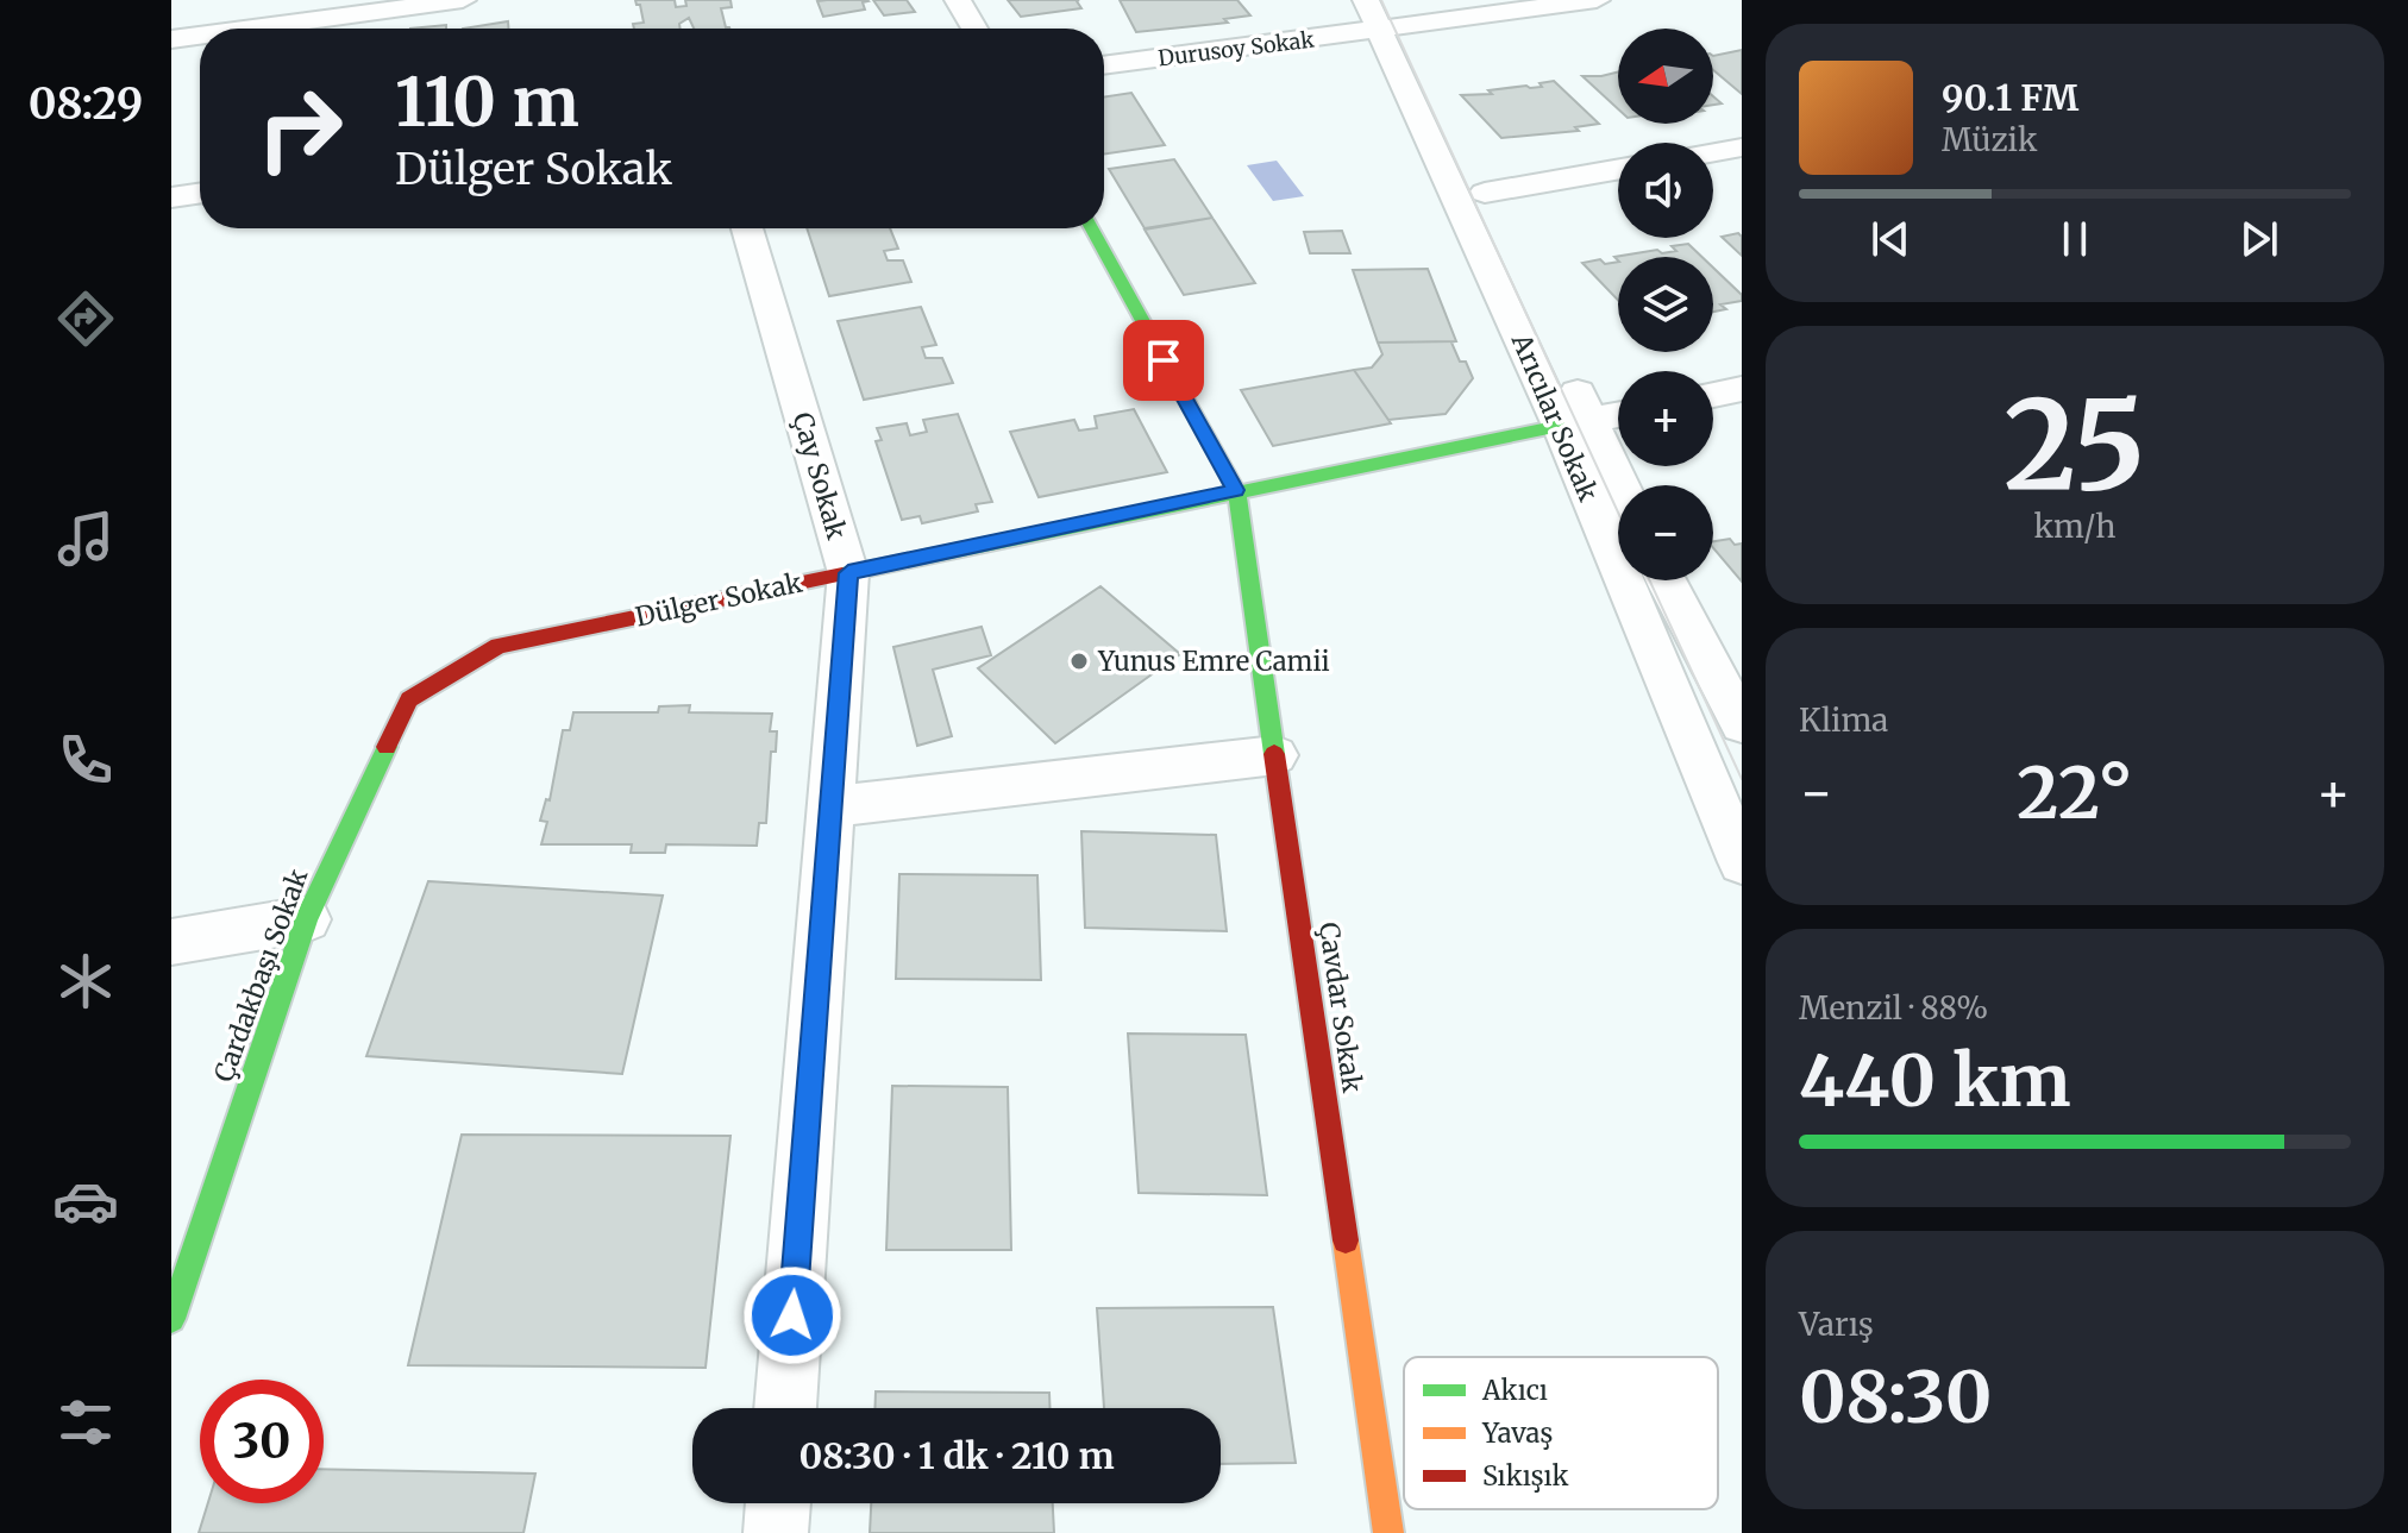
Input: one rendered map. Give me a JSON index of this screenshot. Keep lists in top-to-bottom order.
{
  "streets": {
    "street": [
      "Durusoy Sokak",
      "Arıcılar Sokak",
      "Çay Sokak",
      "Dülger Sokak",
      "Çardakbaşı Sokak",
      "Çavdar Sokak"
    ]
  },
  "crossings": [
    ["Durusoy Sokak", "Arıcılar Sokak"],
    ["Arıcılar Sokak", "Dülger Sokak"],
    ["Çay Sokak", "Dülger Sokak"],
    ["Dülger Sokak", "Çardakbaşı Sokak"],
    ["Dülger Sokak", "Çavdar Sokak"]
  ],
  "places": ["Yunus Emre Camii"],
  "legend": ["Akıcı", "Yavaş", "Sıkışık"],
  "north": "left",
  "page": {
    "tabs": "08:29",
    "map_buttons": ["+", "−"],
    "turn": ["110 m", "Dülger Sokak"],
    "song": ["90.1 FM", "Müzik"],
    "tile": [
      ["25", "km/h"],
      "Klima",
      ["Menzil · 88%", "440 km"],
      ["Varış", "08:30"]
    ],
    "heat": ["−", "22°", "+"],
    "limit": "30",
    "trip": "08:30 · 1 dk · 210 m"
  }
}
